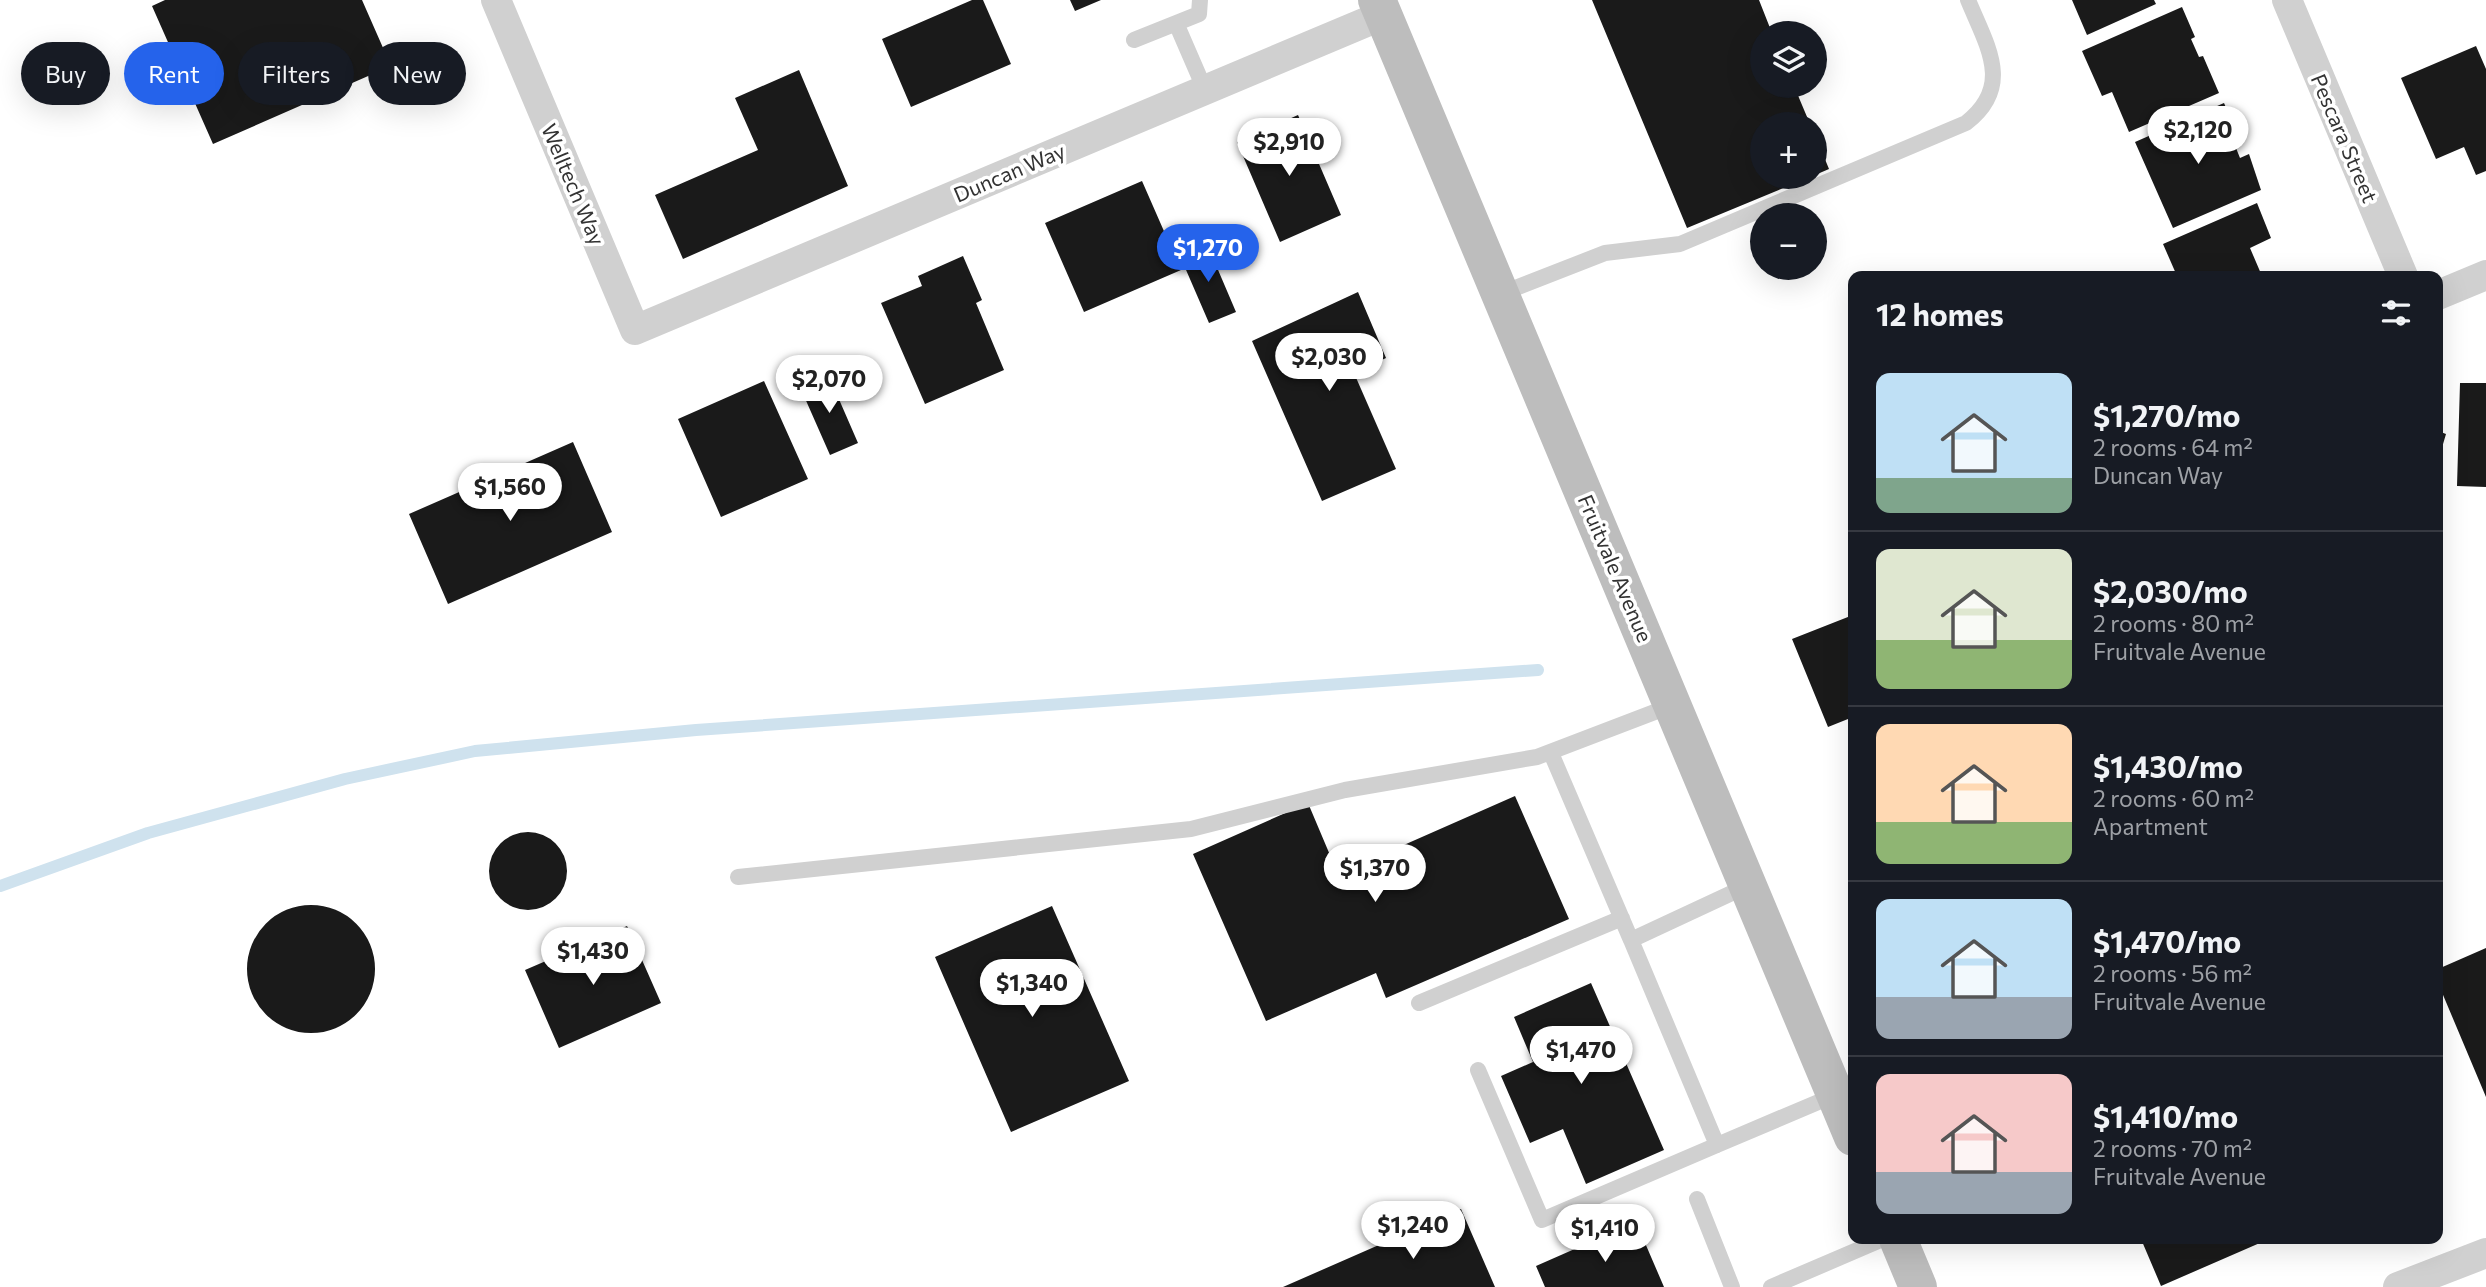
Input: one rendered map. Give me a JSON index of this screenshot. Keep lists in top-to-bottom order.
{
  "streets": {
    "main road": ["Fruitvale Avenue"],
    "street": ["Pescara Street", "Duncan Way", "Welltech Way"]
  },
  "crossings": [
    ["Duncan Way", "Welltech Way"],
    ["Duncan Way", "Fruitvale Avenue"]
  ],
  "page": {
    "map_buttons": ["+", "−"],
    "chip": [
      "Buy",
      "Rent",
      "Filters",
      "New"
    ],
    "price": [
      "$2,120",
      "$2,910",
      "$1,270",
      "$2,030",
      "$2,070",
      "$1,560",
      "$1,370",
      "$1,430",
      "$1,340",
      "$1,470",
      "$1,240",
      "$1,410"
    ],
    "heading": "12 homes",
    "list": [
      {
        "name": "$1,270/mo",
        "note": "2 rooms · 64 m² · Duncan Way"
      },
      {
        "name": "$2,030/mo",
        "note": "2 rooms · 80 m² · Fruitvale Avenue"
      },
      {
        "name": "$1,430/mo",
        "note": "2 rooms · 60 m² · Apartment"
      },
      {
        "name": "$1,470/mo",
        "note": "2 rooms · 56 m² · Fruitvale Avenue"
      },
      {
        "name": "$1,410/mo",
        "note": "2 rooms · 70 m² · Fruitvale Avenue"
      }
    ]
  }
}
